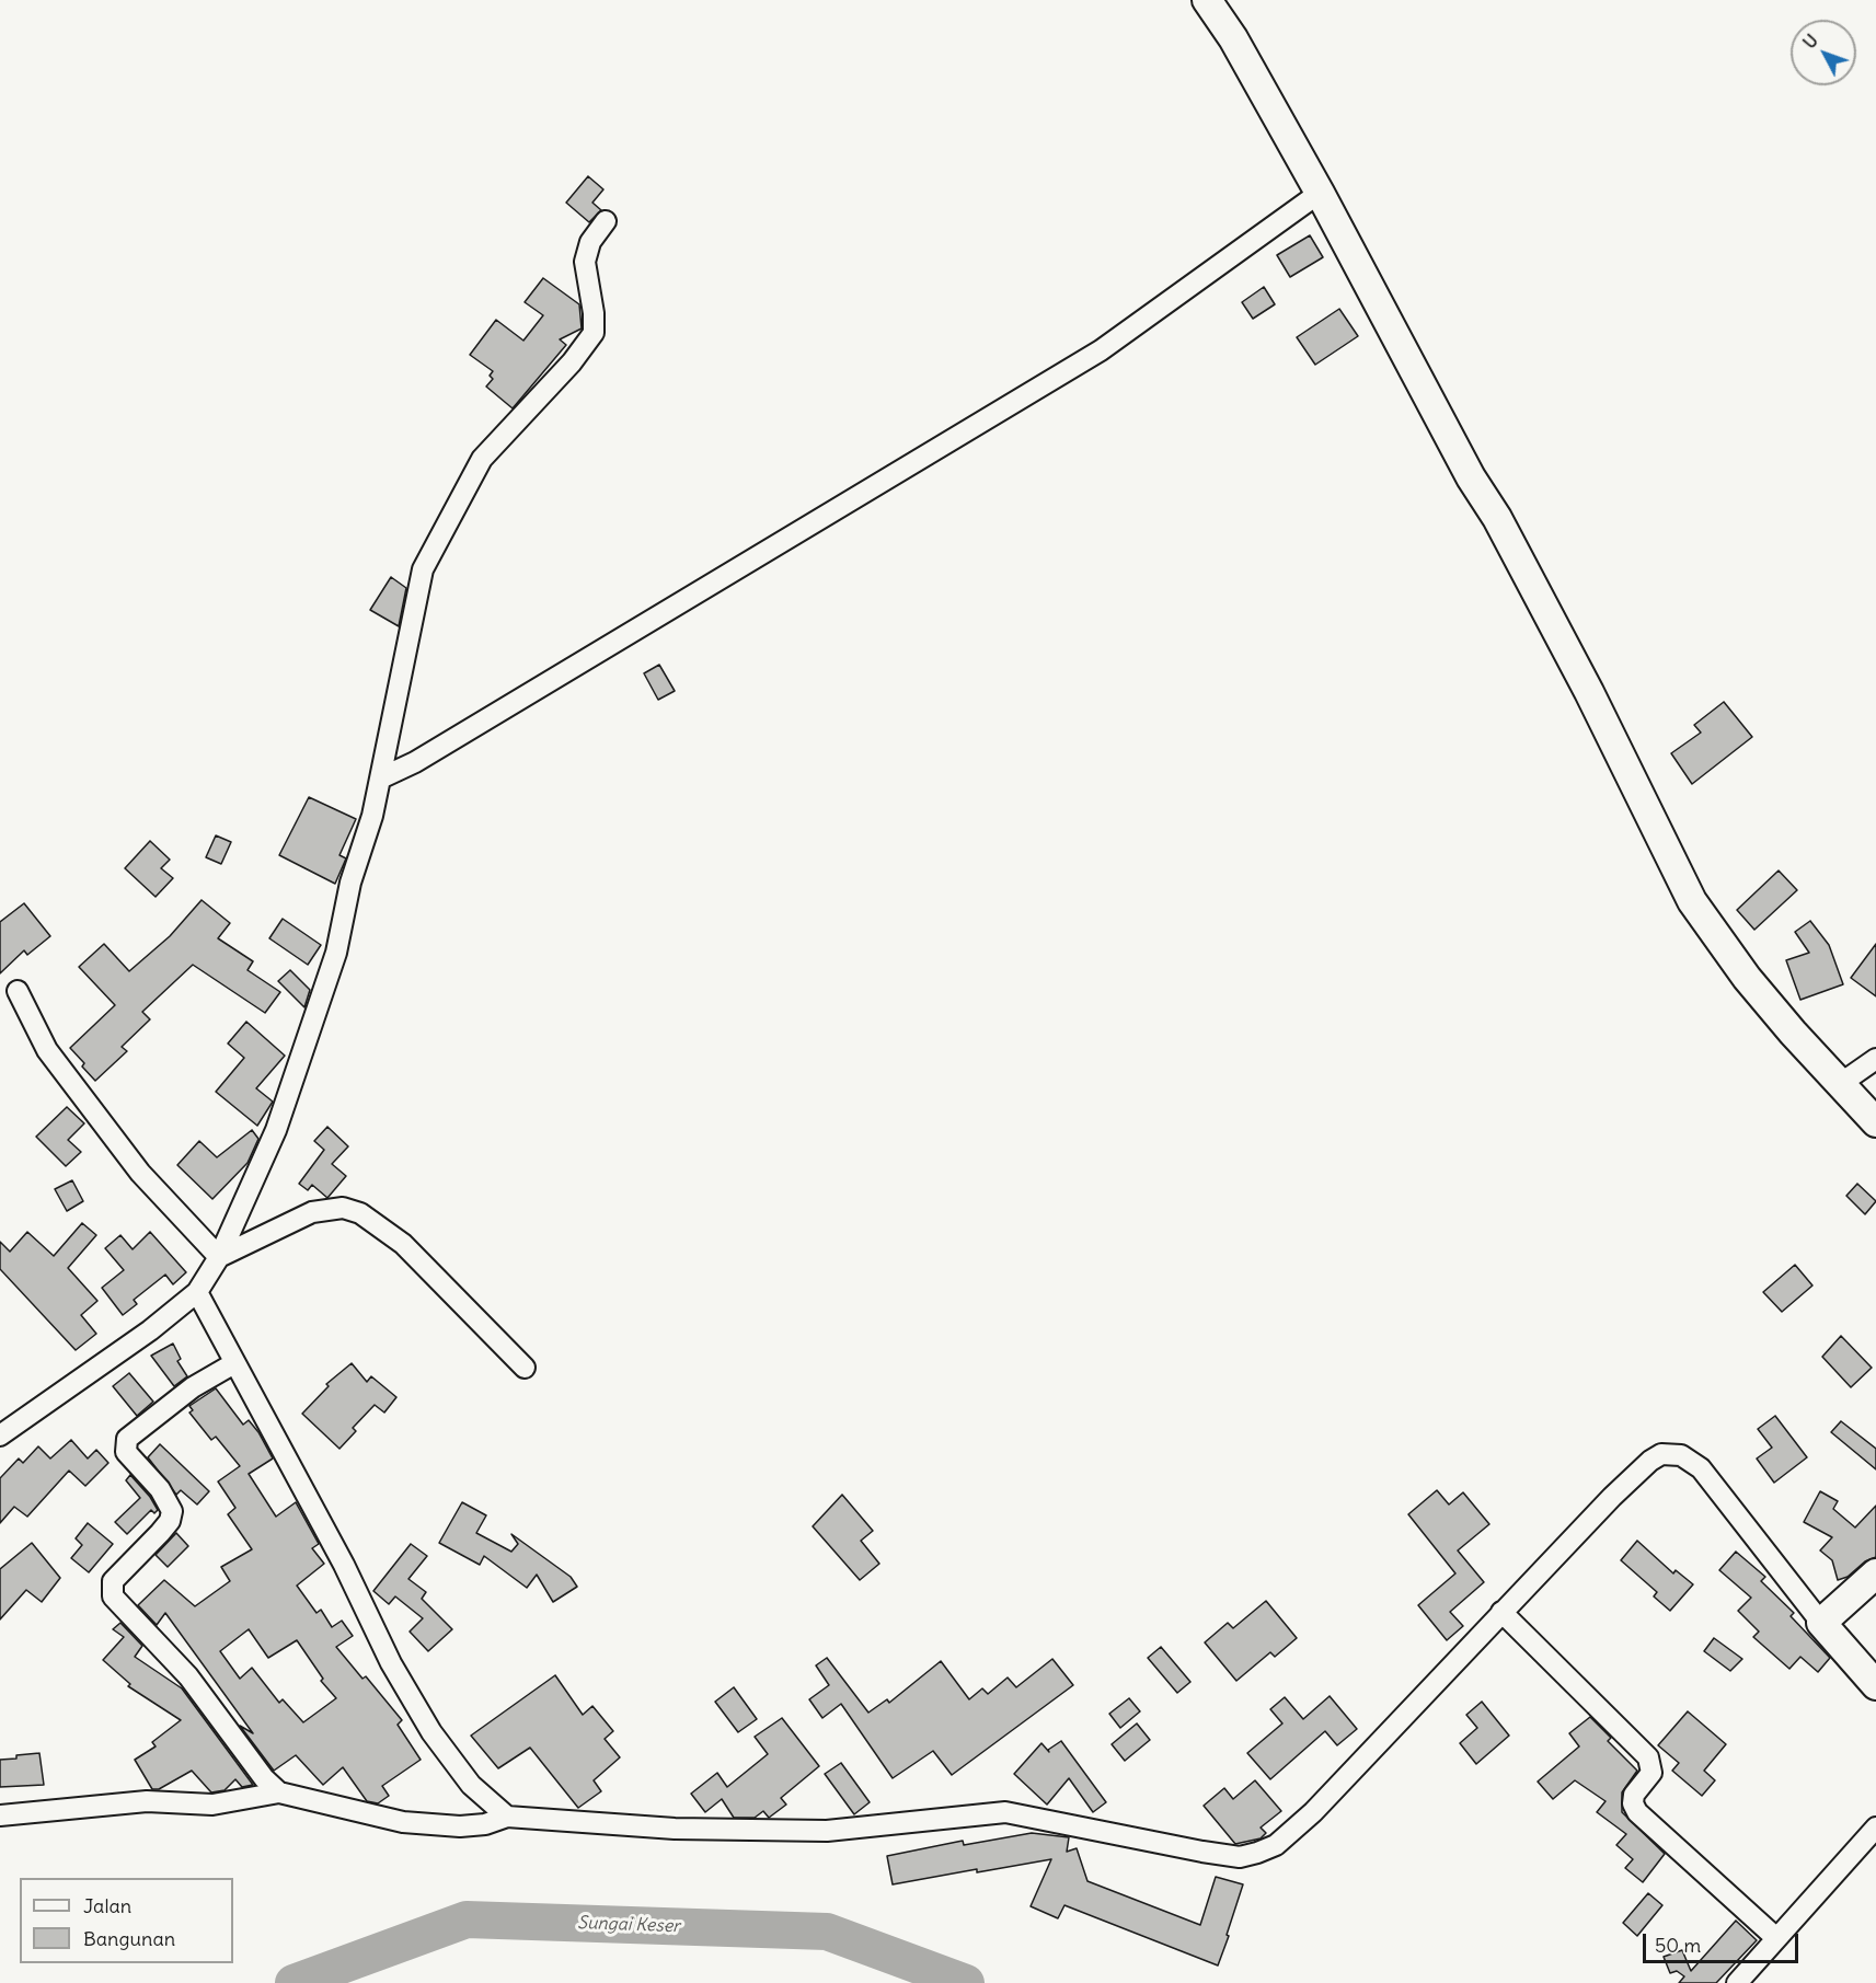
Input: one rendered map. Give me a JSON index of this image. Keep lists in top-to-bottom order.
{
  "water": ["Sungai Keser"],
  "legend": ["Jalan", "Bangunan"],
  "scale_bar": "50 m",
  "north": "top left"
}
